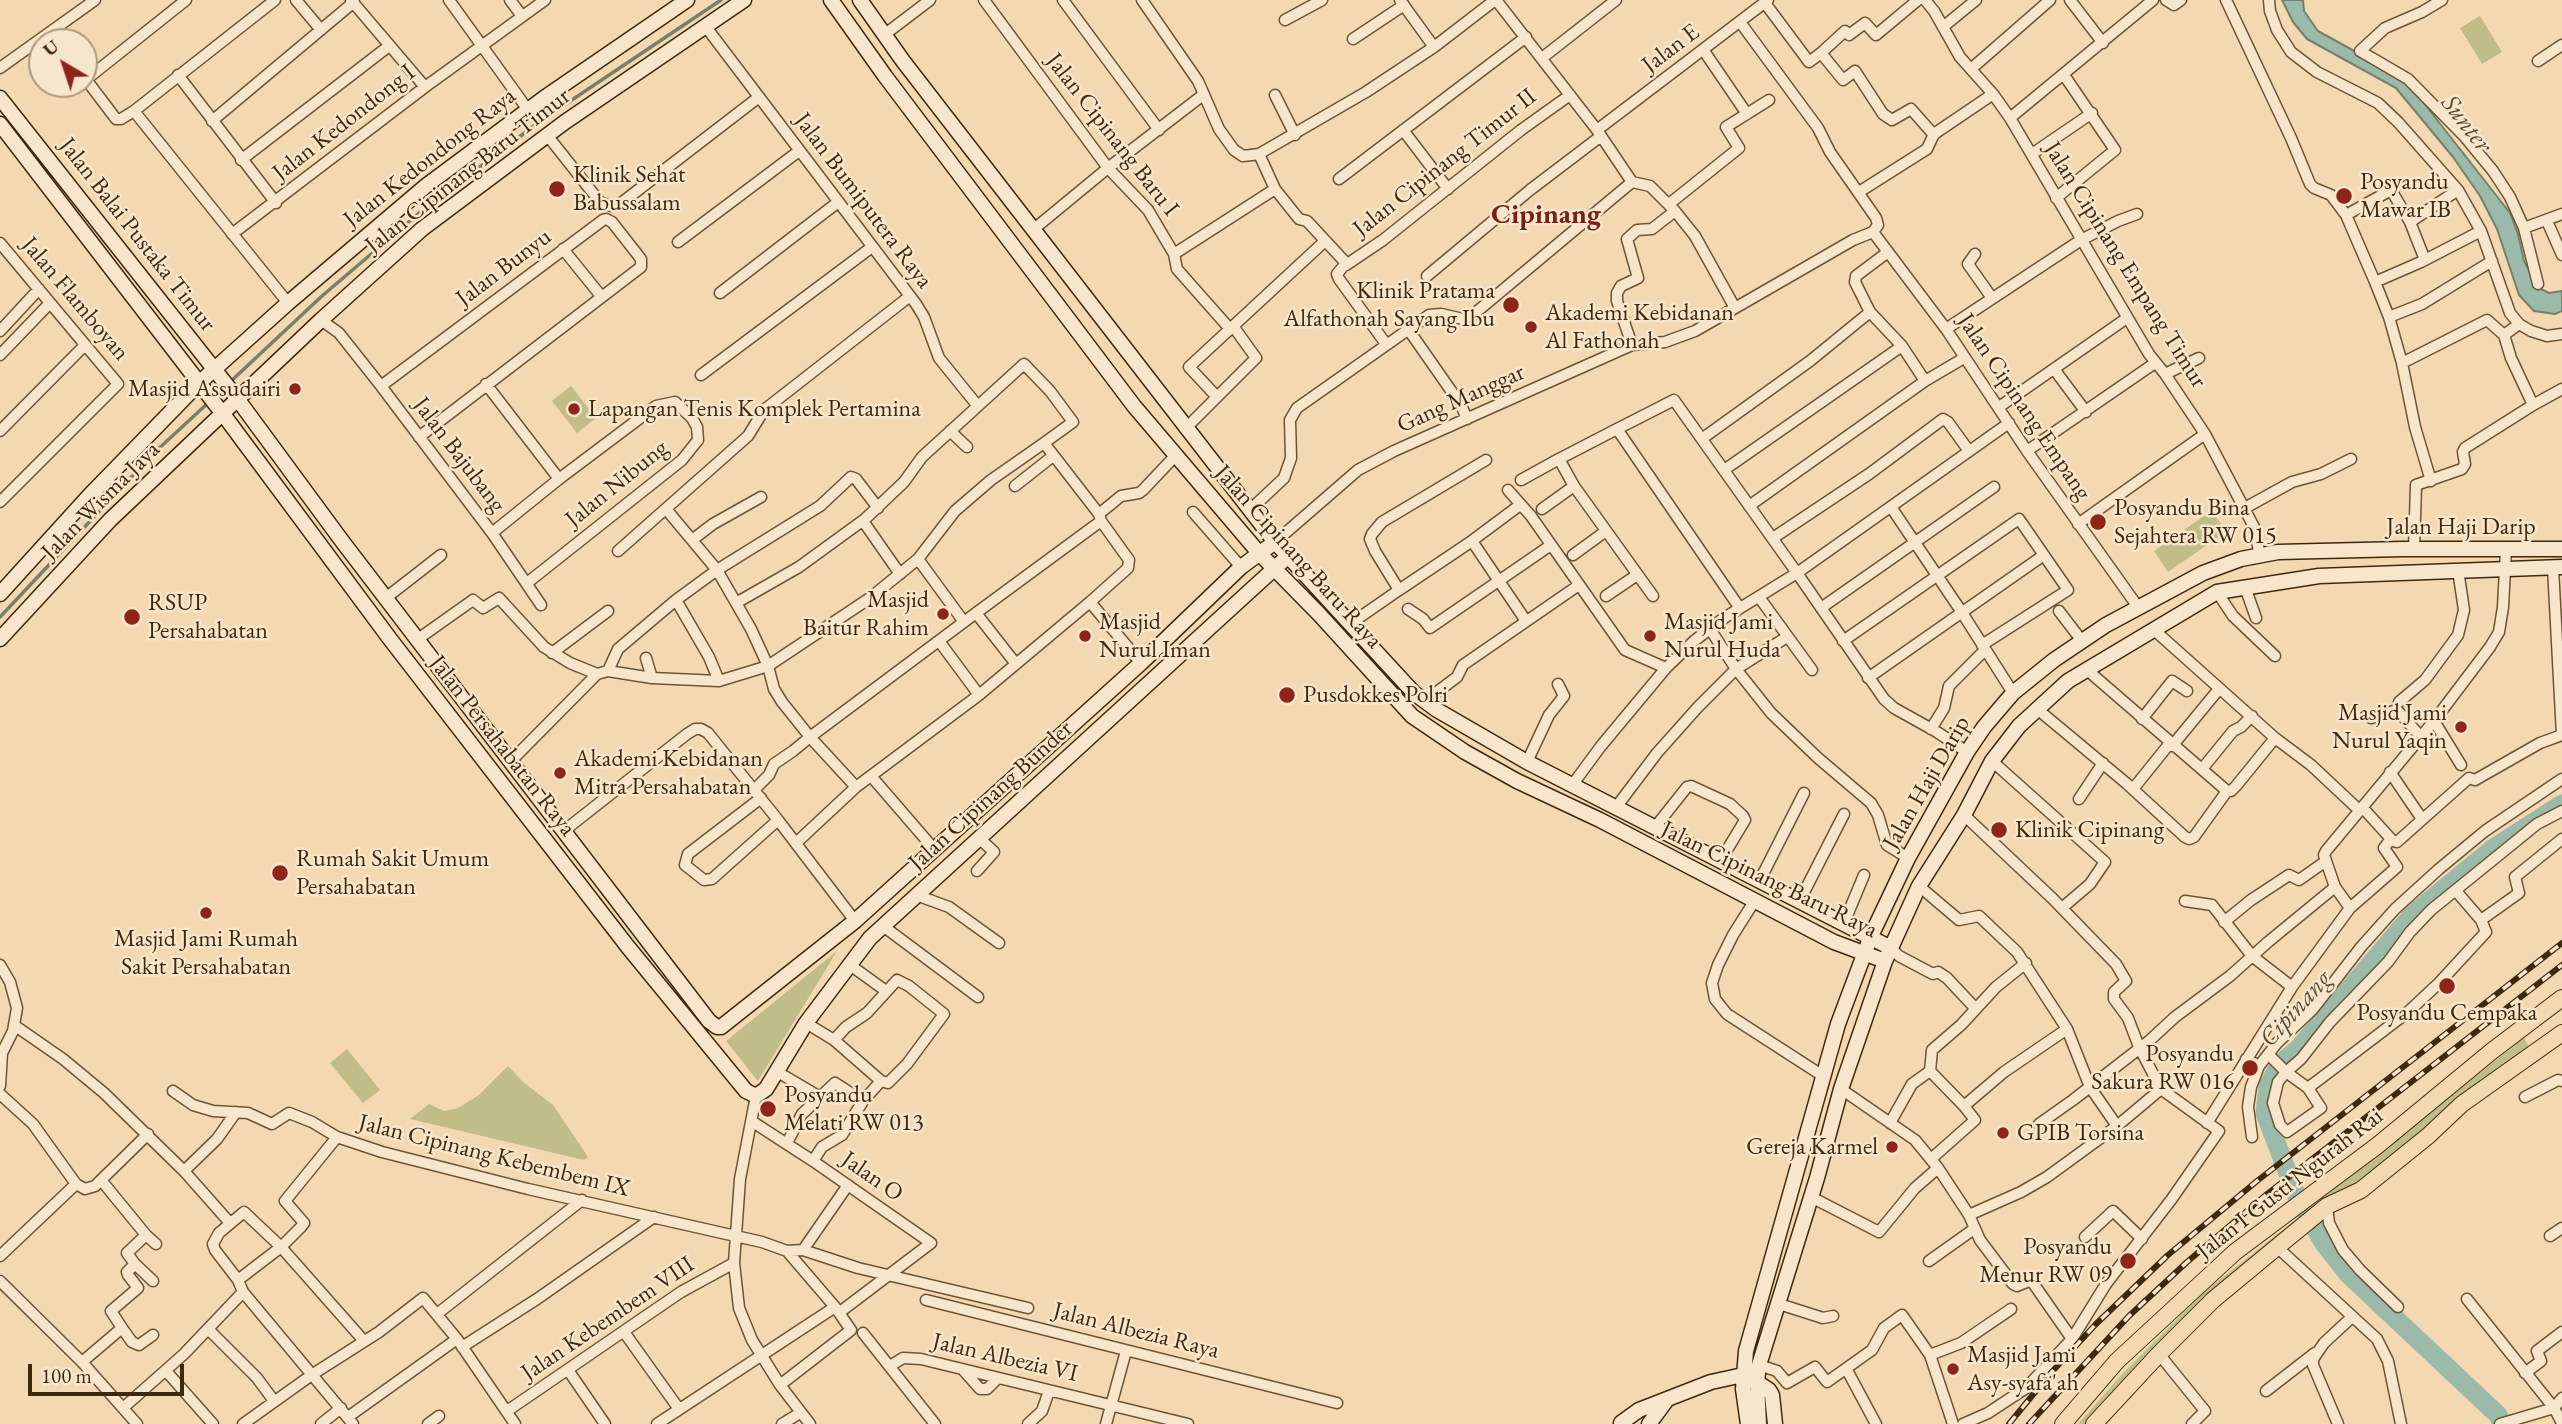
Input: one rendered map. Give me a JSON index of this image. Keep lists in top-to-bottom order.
{
  "streets": {
    "main road": ["Jalan I Gusti Ngurah Rai"],
    "street": [
      "Jalan E",
      "Jalan Kedondong I",
      "Jalan Cipinang Baru I",
      "Jalan Kedondong Raya",
      "Jalan Cipinang Timur II",
      "Jalan Cipinang Baru Timur",
      "Jalan Bumiputera Raya",
      "Jalan Balai Pustaka Timur",
      "Jalan Cipinang Empang Timur",
      "Jalan Bunyu",
      "Jalan Flamboyan",
      "Gang Manggar",
      "Jalan Cipinang Empang",
      "Jalan Bajubang",
      "Jalan Nibung",
      "Jalan Wisma Jaya",
      "Jalan Haji Darip",
      "Jalan Cipinang Baru Raya",
      "Jalan Persahabatan Raya",
      "Jalan Cipinang Bunder",
      "Jalan Cipinang Kebembem IX",
      "Jalan O",
      "Jalan Kebembem VIII",
      "Jalan Albezia Raya",
      "Jalan Albezia VI"
    ]
  },
  "crossings": [
    ["Jalan Kedondong Raya", "Jalan Balai Pustaka Timur"],
    ["Jalan Kedondong Raya", "Jalan Wisma Jaya"],
    ["Jalan Cipinang Baru Timur", "Jalan Bumiputera Raya"],
    ["Jalan Cipinang Baru Timur", "Jalan Balai Pustaka Timur"],
    ["Jalan Cipinang Baru Timur", "Jalan Bajubang"],
    ["Jalan Cipinang Baru Timur", "Jalan Wisma Jaya"],
    ["Jalan Cipinang Baru Timur", "Jalan Persahabatan Raya"],
    ["Jalan Balai Pustaka Timur", "Jalan Wisma Jaya"],
    ["Jalan Balai Pustaka Timur", "Jalan Persahabatan Raya"],
    ["Jalan Cipinang Empang Timur", "Jalan Haji Darip"],
    ["Jalan Bunyu", "Jalan Bajubang"],
    ["Gang Manggar", "Jalan Cipinang Empang"],
    ["Gang Manggar", "Jalan Cipinang Baru Raya"],
    ["Gang Manggar", "Jalan Cipinang Bunder"],
    ["Jalan Cipinang Empang", "Jalan Haji Darip"],
    ["Jalan Bajubang", "Jalan Nibung"],
    ["Jalan Wisma Jaya", "Jalan Persahabatan Raya"],
    ["Jalan Haji Darip", "Jalan Cipinang Baru Raya"],
    ["Jalan Cipinang Baru Raya", "Jalan Cipinang Bunder"],
    ["Jalan Persahabatan Raya", "Jalan Cipinang Bunder"]
  ],
  "districts": ["Cipinang"],
  "water": ["Sunter", "Cipinang"],
  "places": [
    "Klinik Sehat Babussalam",
    "Posyandu Mawar IB",
    "Klinik Pratama Alfathonah Sayang Ibu",
    "Akademi Kebidanan Al Fathonah",
    "Masjid Assudairi",
    "Lapangan Tenis Komplek Pertamina",
    "Posyandu Bina Sejahtera RW 015",
    "Masjid Baitur Rahim",
    "RSUP Persahabatan",
    "Masjid Nurul Iman",
    "Masjid Jami Nurul Huda",
    "Pusdokkes Polri",
    "Masjid Jami Nurul Yaqin",
    "Akademi Kebidanan Mitra Persahabatan",
    "Klinik Cipinang",
    "Rumah Sakit Umum Persahabatan",
    "Masjid Jami Rumah Sakit Persahabatan",
    "Posyandu Cempaka",
    "Posyandu Sakura RW 016",
    "Posyandu Melati RW 013",
    "GPIB Torsina",
    "Gereja Karmel",
    "Posyandu Menur RW 09",
    "Masjid Jami Asy-syafa'ah"
  ],
  "scale_bar": "100 m",
  "north": "top left"
}
